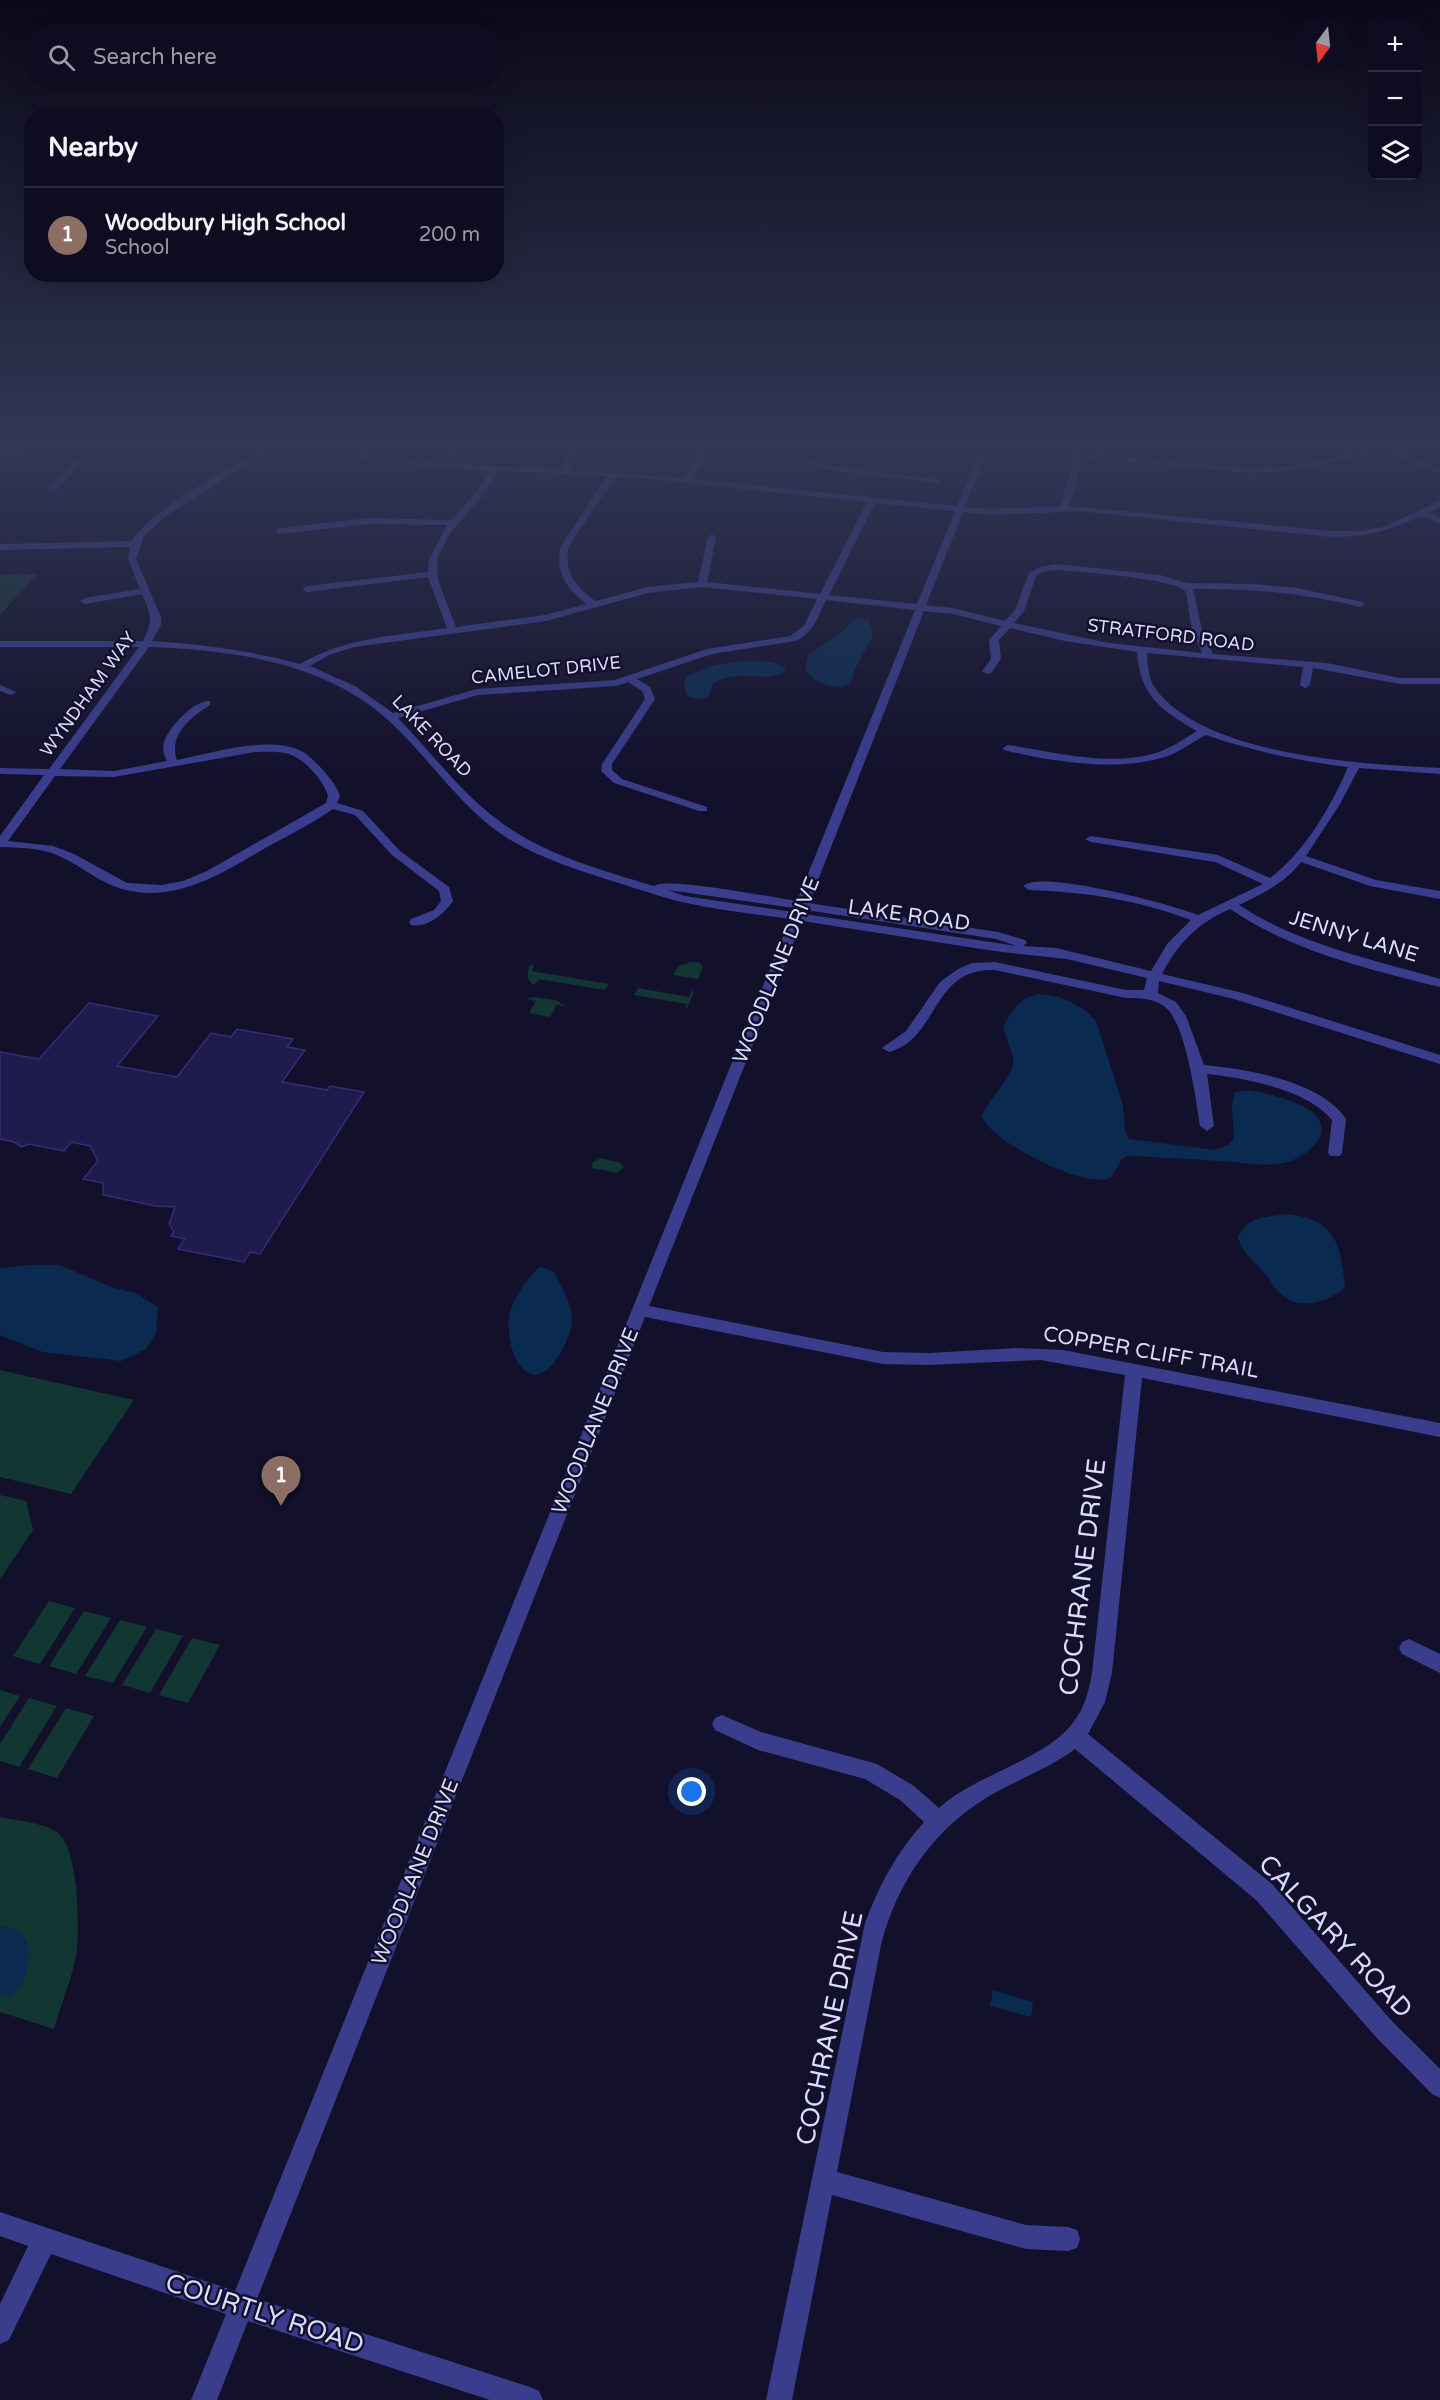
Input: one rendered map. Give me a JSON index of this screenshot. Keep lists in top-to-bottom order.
{
  "streets": {
    "street": [
      "STRATFORD ROAD",
      "CAMELOT DRIVE",
      "WYNDHAM WAY",
      "LAKE ROAD",
      "JENNY LANE",
      "WOODLANE DRIVE",
      "COPPER CLIFF TRAIL",
      "COCHRANE DRIVE",
      "CALGARY ROAD",
      "COURTLY ROAD"
    ]
  },
  "crossings": [
    ["STRATFORD ROAD", "CAMELOT DRIVE"],
    ["STRATFORD ROAD", "LAKE ROAD"],
    ["STRATFORD ROAD", "WOODLANE DRIVE"],
    ["CAMELOT DRIVE", "LAKE ROAD"],
    ["WYNDHAM WAY", "LAKE ROAD"],
    ["LAKE ROAD", "WOODLANE DRIVE"],
    ["WOODLANE DRIVE", "COPPER CLIFF TRAIL"],
    ["WOODLANE DRIVE", "COURTLY ROAD"],
    ["COPPER CLIFF TRAIL", "COCHRANE DRIVE"],
    ["COCHRANE DRIVE", "CALGARY ROAD"]
  ],
  "north": "bottom",
  "page": {
    "map_buttons": ["+", "−"],
    "search": "Search here",
    "heading": "Nearby",
    "list": [
      {
        "mark": "1",
        "name": "Woodbury High School",
        "note": "School",
        "value": "200 m"
      }
    ],
    "pins": "1"
  }
}
